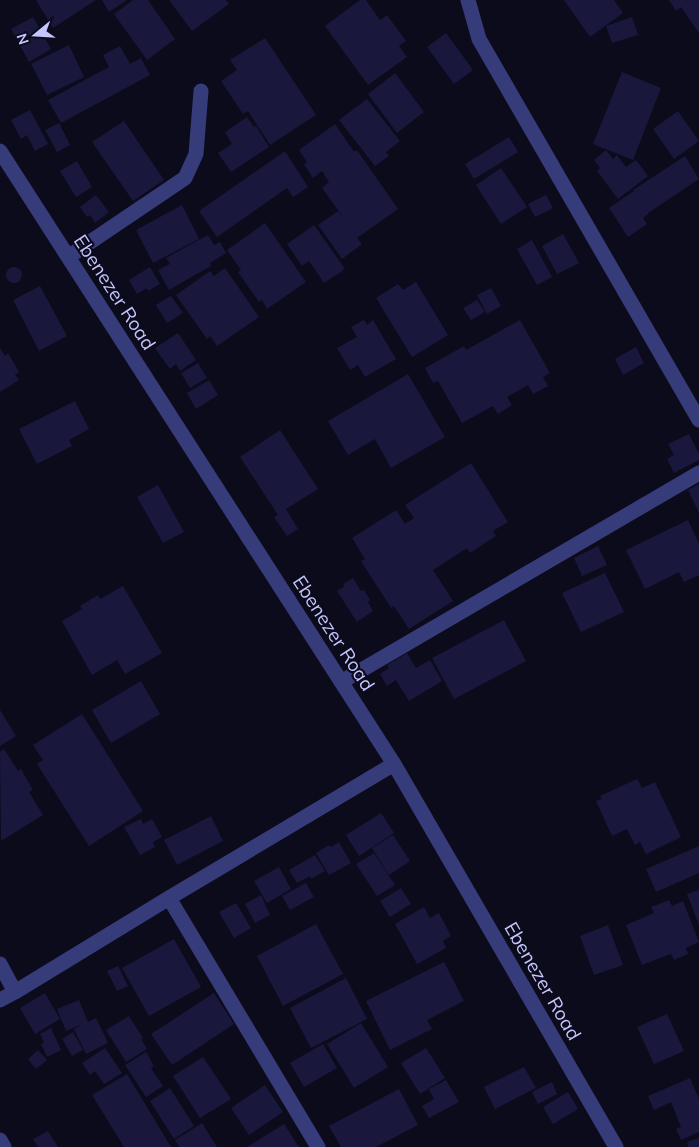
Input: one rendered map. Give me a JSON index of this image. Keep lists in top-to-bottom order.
{
  "streets": {
    "street": ["Ebenezer Road"]
  },
  "north": "left"
}
